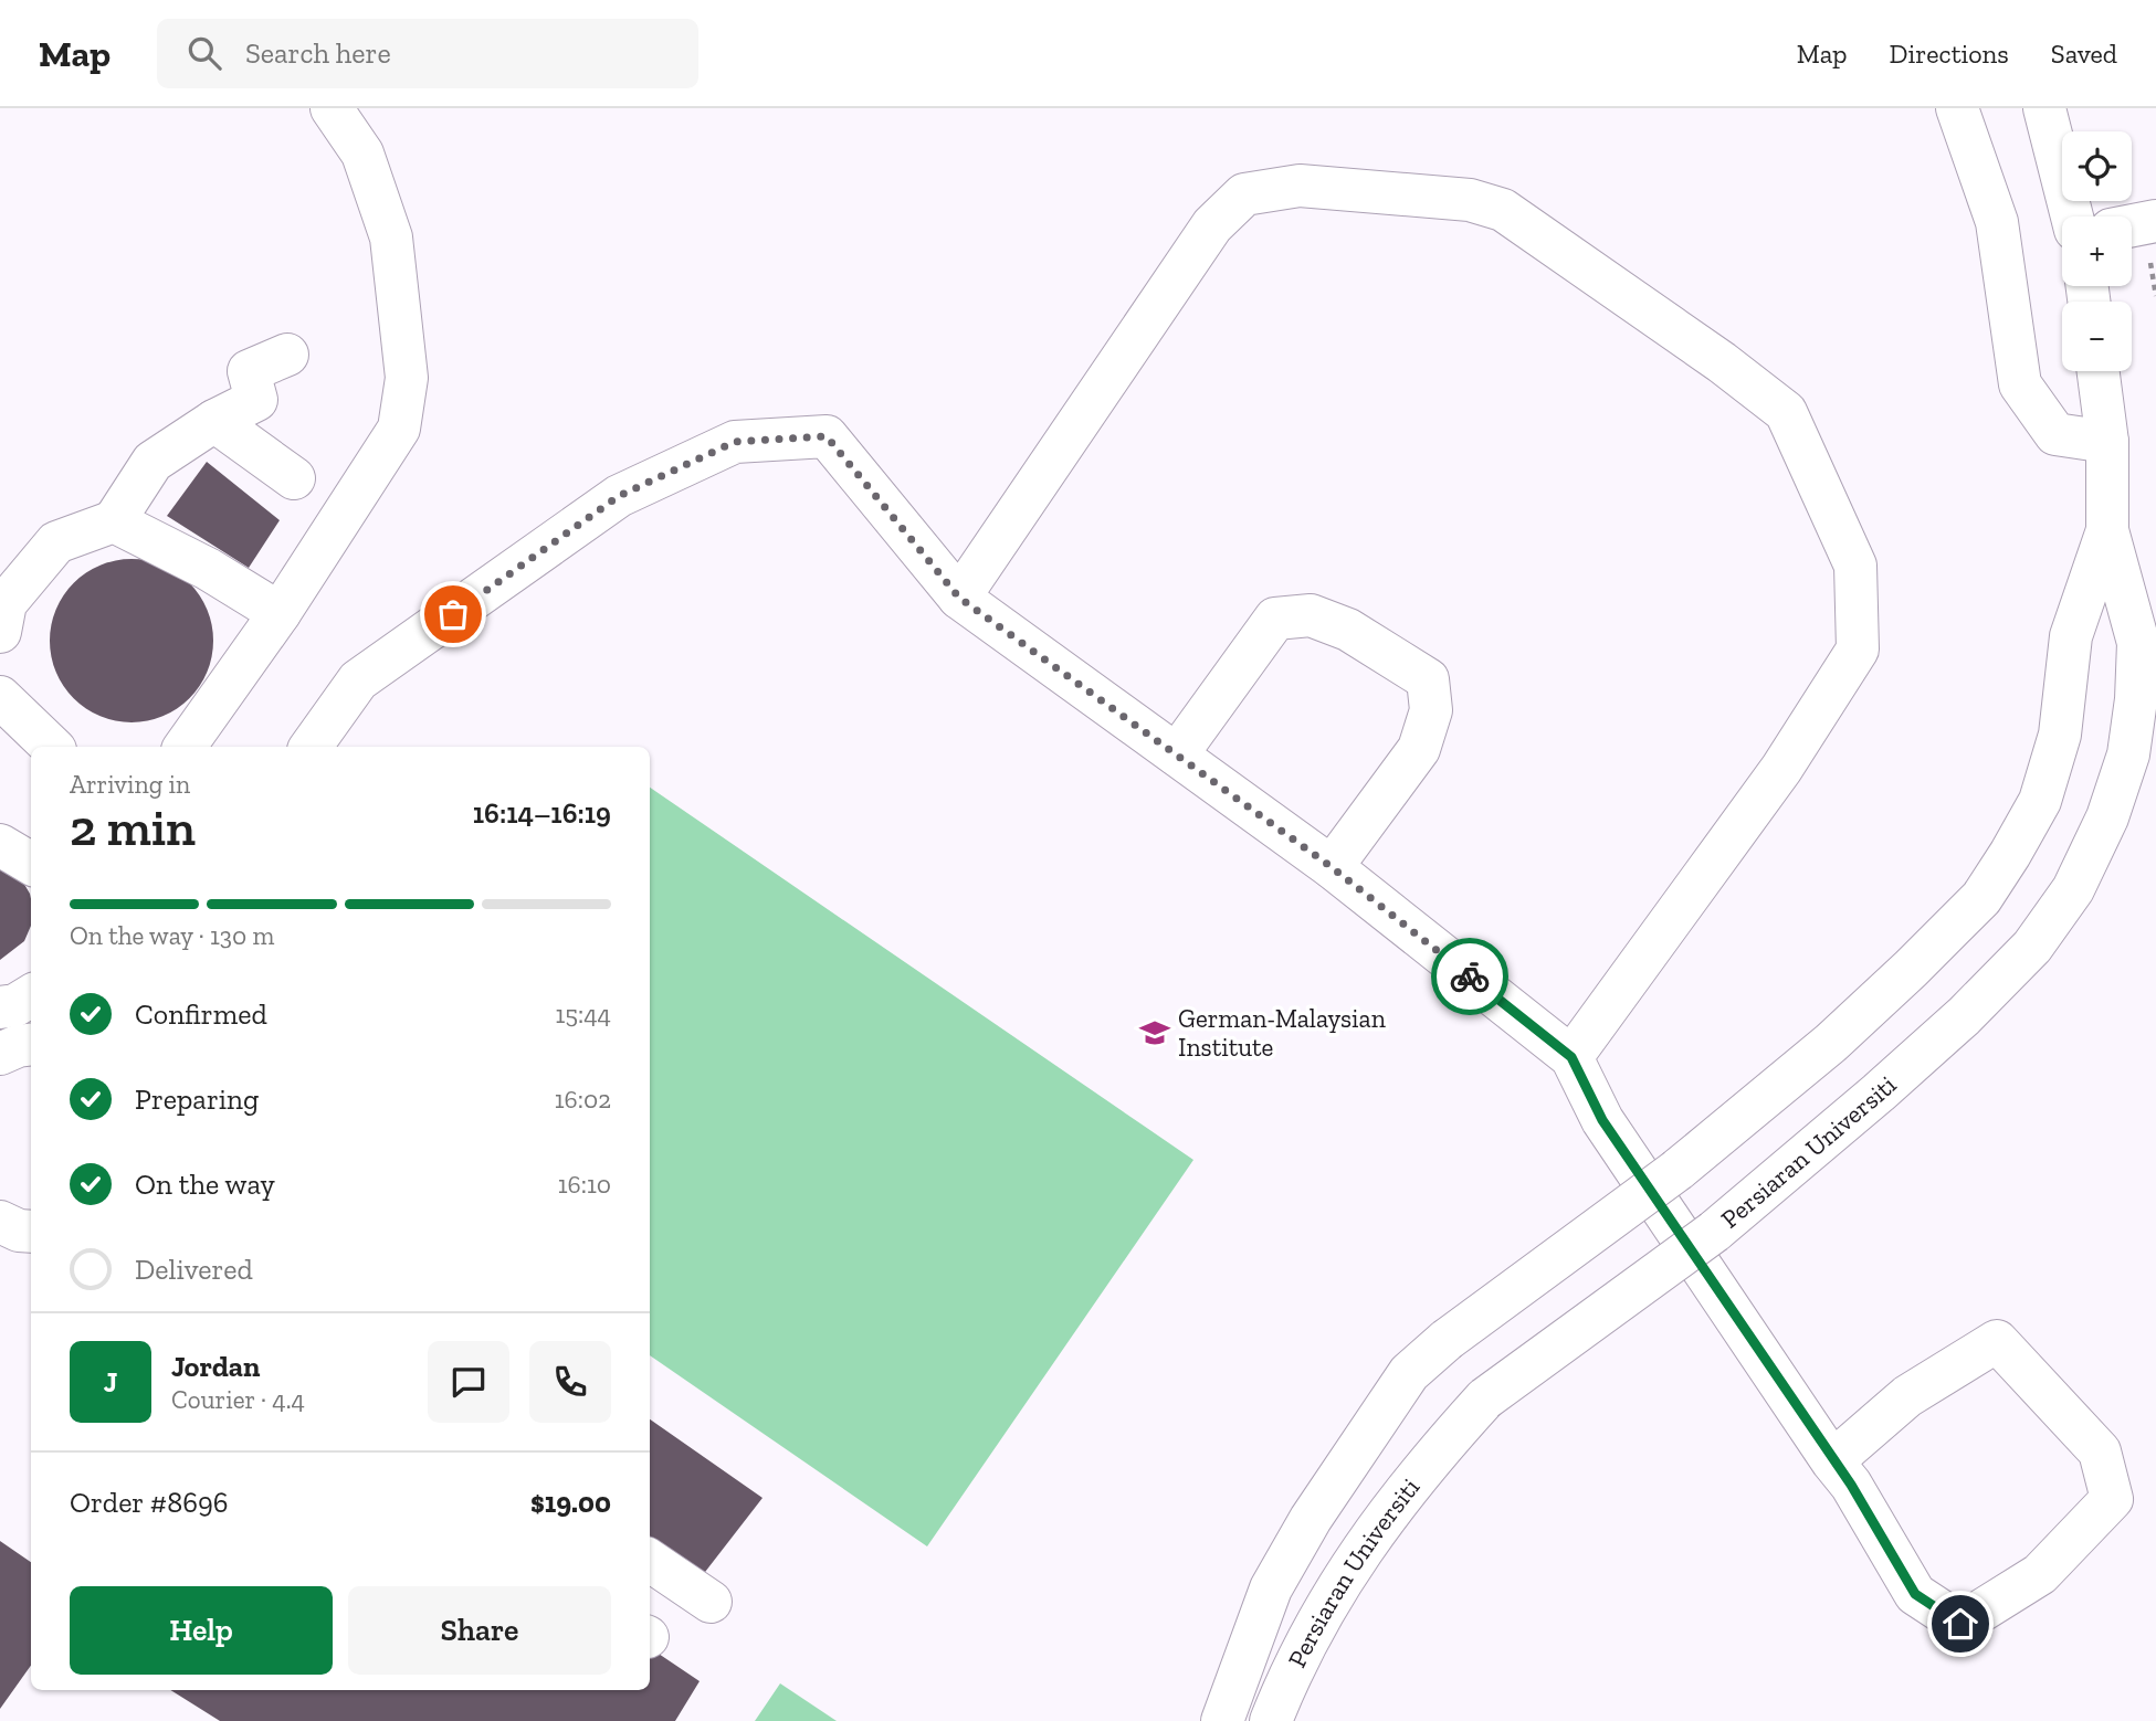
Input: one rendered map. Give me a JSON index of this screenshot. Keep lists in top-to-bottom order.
{
  "streets": {
    "street": ["Persiaran Universiti"]
  },
  "places": {
    "school or university": ["German-Malaysian Institute"]
  },
  "page": {
    "header": "Map",
    "search": "Search here",
    "nav": ["Map", "Directions", "Saved"],
    "map_buttons": ["+", "−"],
    "heading": ["2 min", "Arriving in", "16:14–16:19"],
    "panel": [
      "Jordan",
      "Courier · 4.4",
      "Order #8696",
      "$19.00"
    ],
    "bar": "On the way · 130 m",
    "list": [
      ["Confirmed", "15:44"],
      ["Preparing", "16:02"],
      ["On the way", "16:10"],
      "Delivered"
    ],
    "round": "J",
    "buttons": ["Help", "Share"]
  }
}
